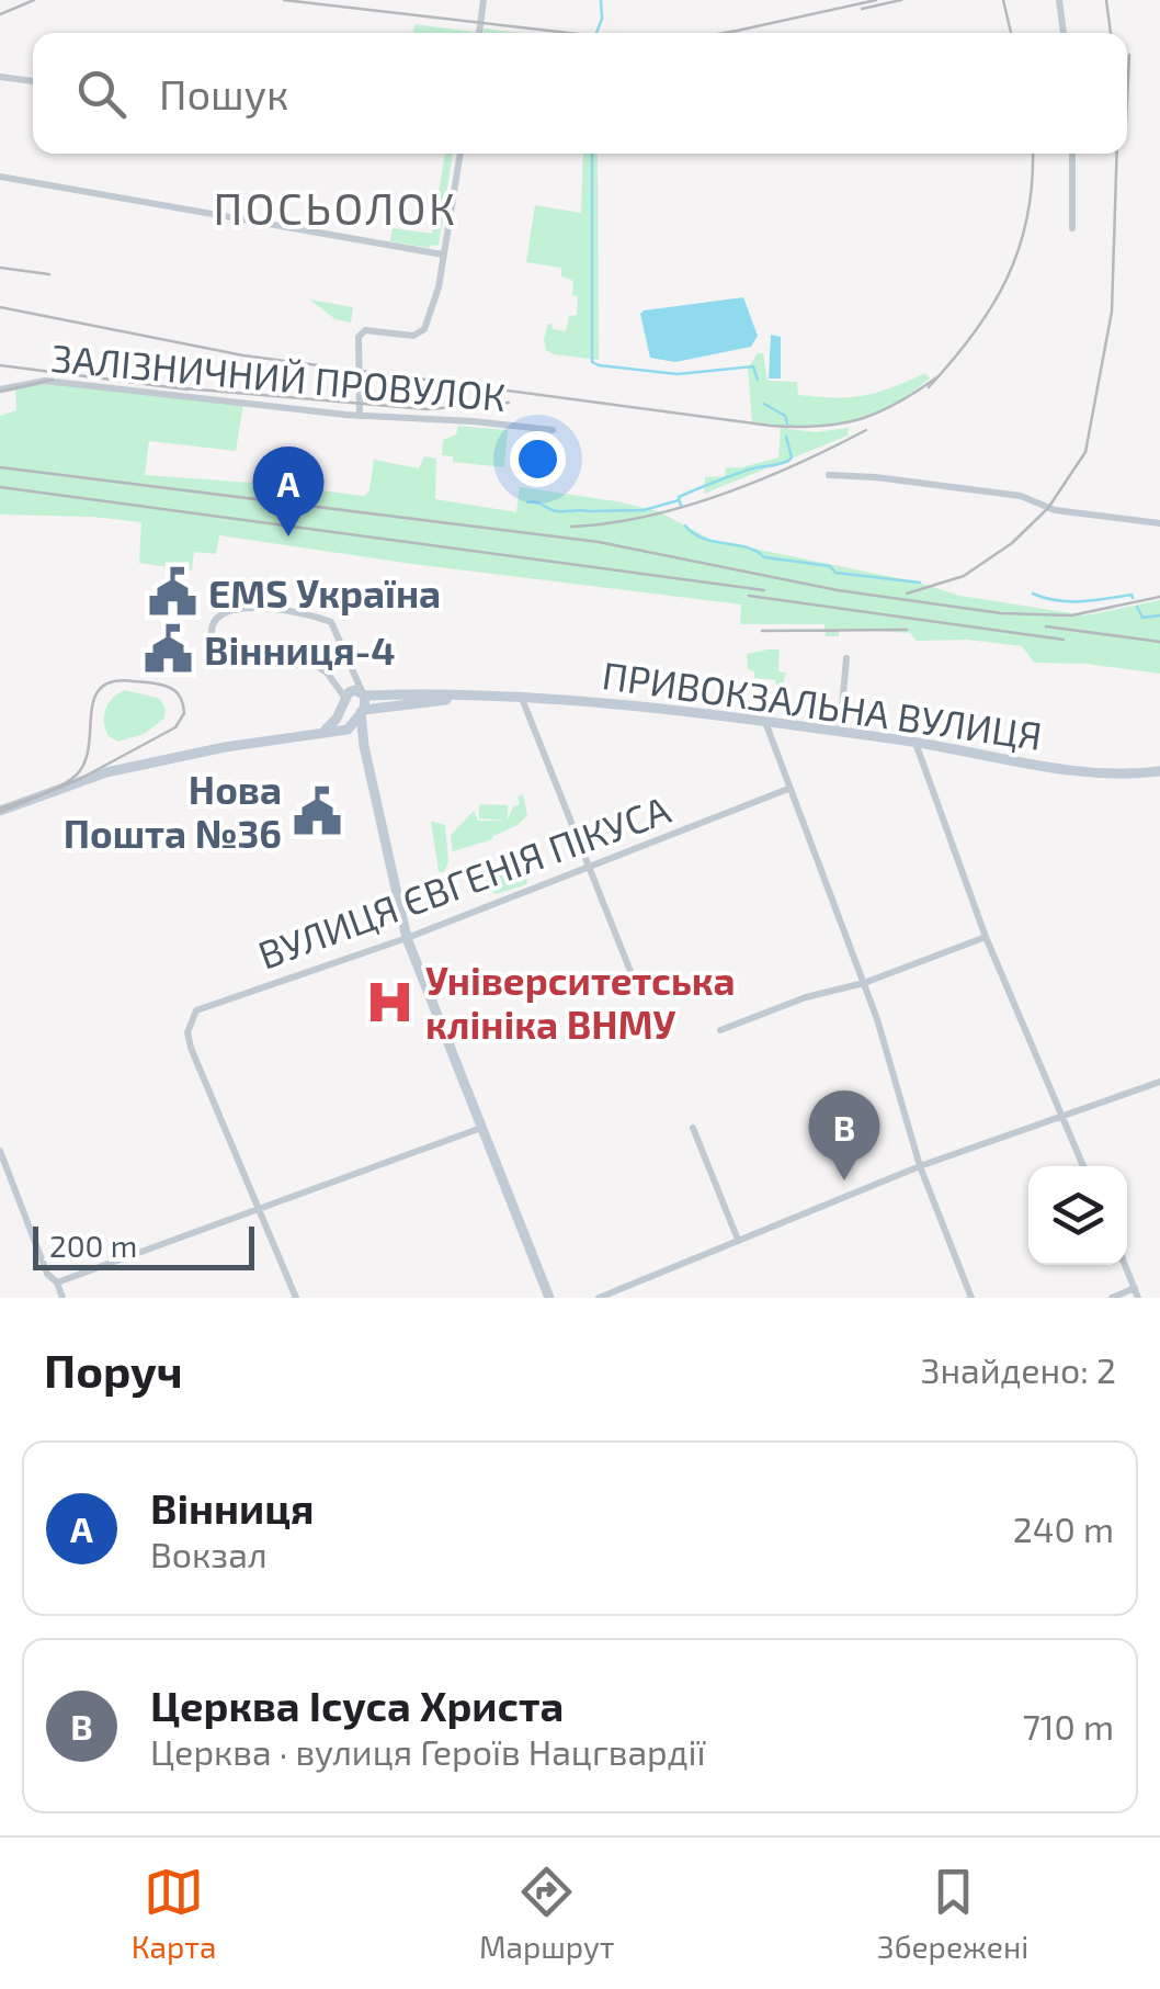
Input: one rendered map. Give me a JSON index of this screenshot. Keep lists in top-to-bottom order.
{
  "streets": {
    "main road": ["ПРИВОКЗАЛЬНА ВУЛИЦЯ"],
    "street": ["ЗАЛІЗНИЧНИЙ ПРОВУЛОК", "ВУЛИЦЯ ЄВГЕНІЯ ПІКУСА"]
  },
  "districts": ["ПОСЬОЛОК"],
  "places": {
    "public building": ["EMS Україна", "Вінниця-4", "Нова Пошта №36"],
    "hospital": ["Університетська клініка ВНМУ"]
  },
  "scale_bar": "200 m",
  "page": {
    "search": "Пошук",
    "pins": ["A", "B"],
    "scale": "200 m",
    "heading": ["Поруч", "Знайдено: 2"],
    "list": [
      {
        "mark": "A",
        "name": "Вінниця",
        "note": "Вокзал",
        "value": "240 m"
      },
      {
        "mark": "B",
        "name": "Церква Ісуса Христа",
        "note": "Церква · вулиця Героїв Нацгвардії",
        "value": "710 m"
      }
    ],
    "nav": ["Карта", "Маршрут", "Збережені"]
  }
}
